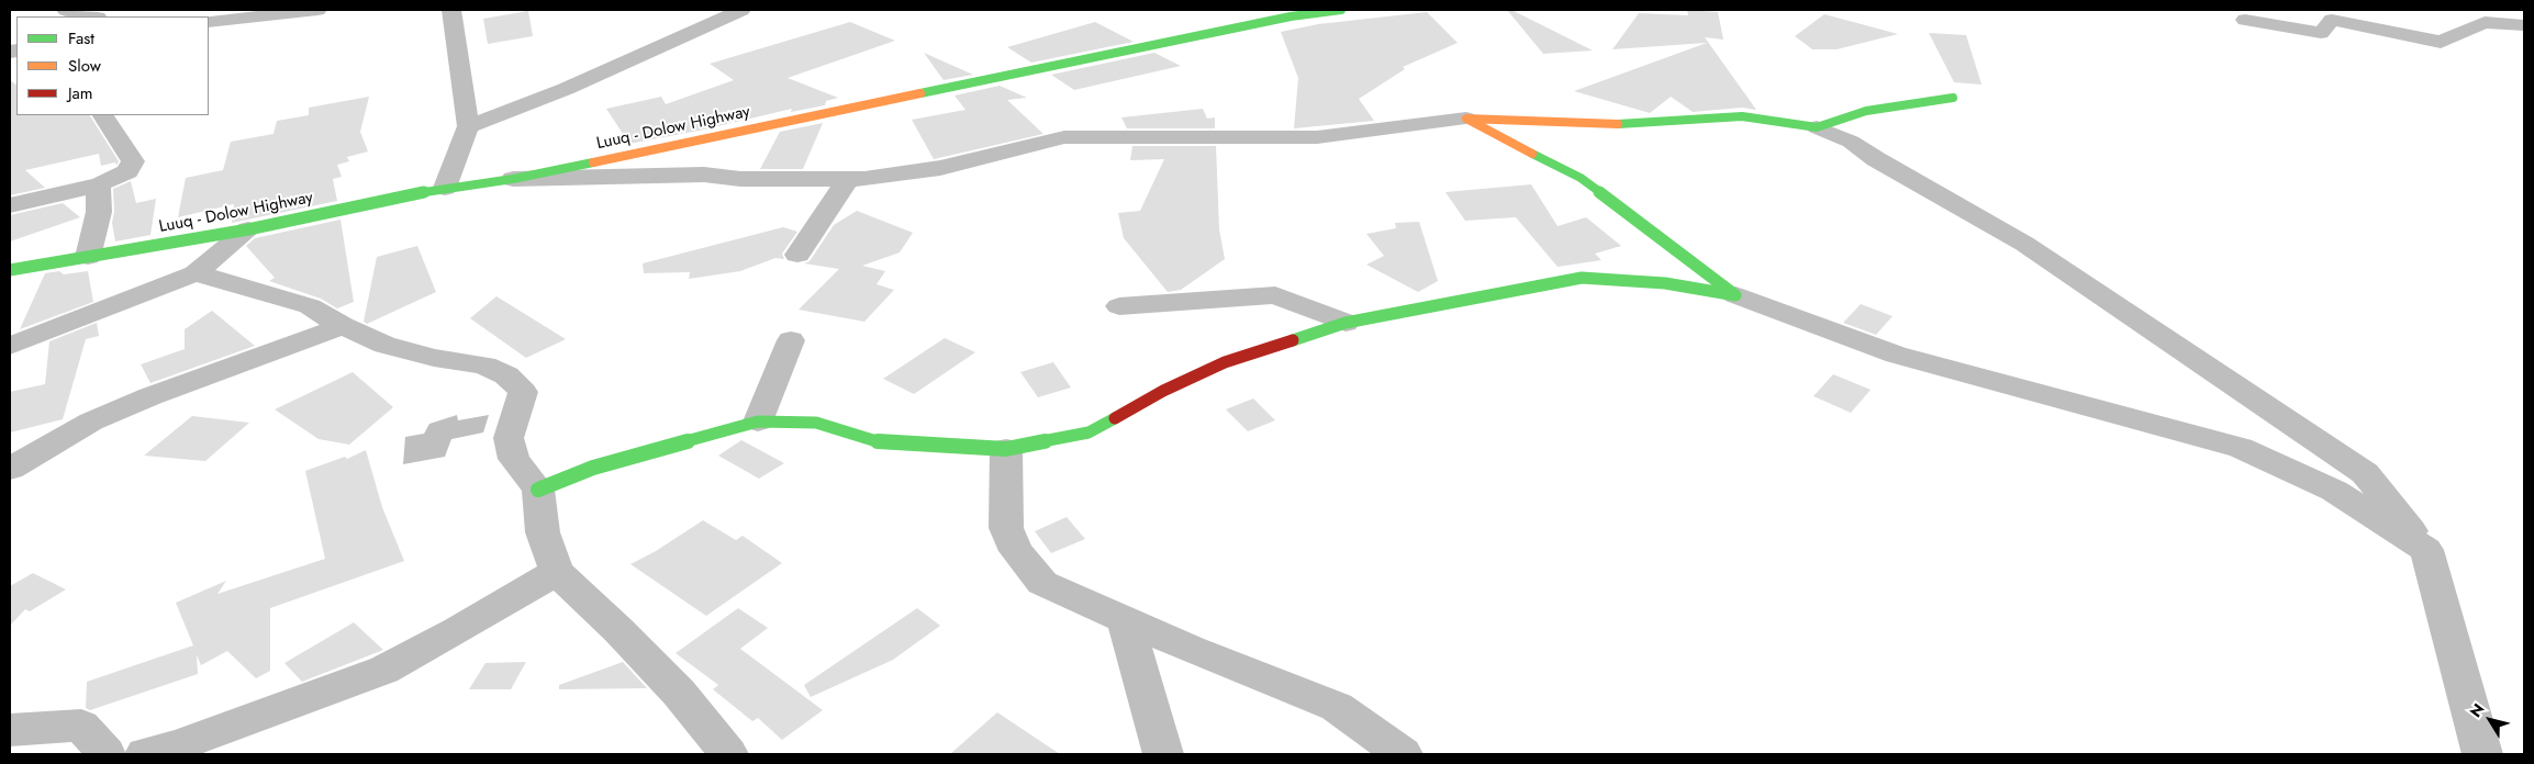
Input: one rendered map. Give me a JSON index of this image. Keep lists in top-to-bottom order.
{
  "streets": {
    "street": ["Luuq - Dolow Highway"]
  },
  "legend": ["Fast", "Slow", "Jam"],
  "north": "top left"
}
